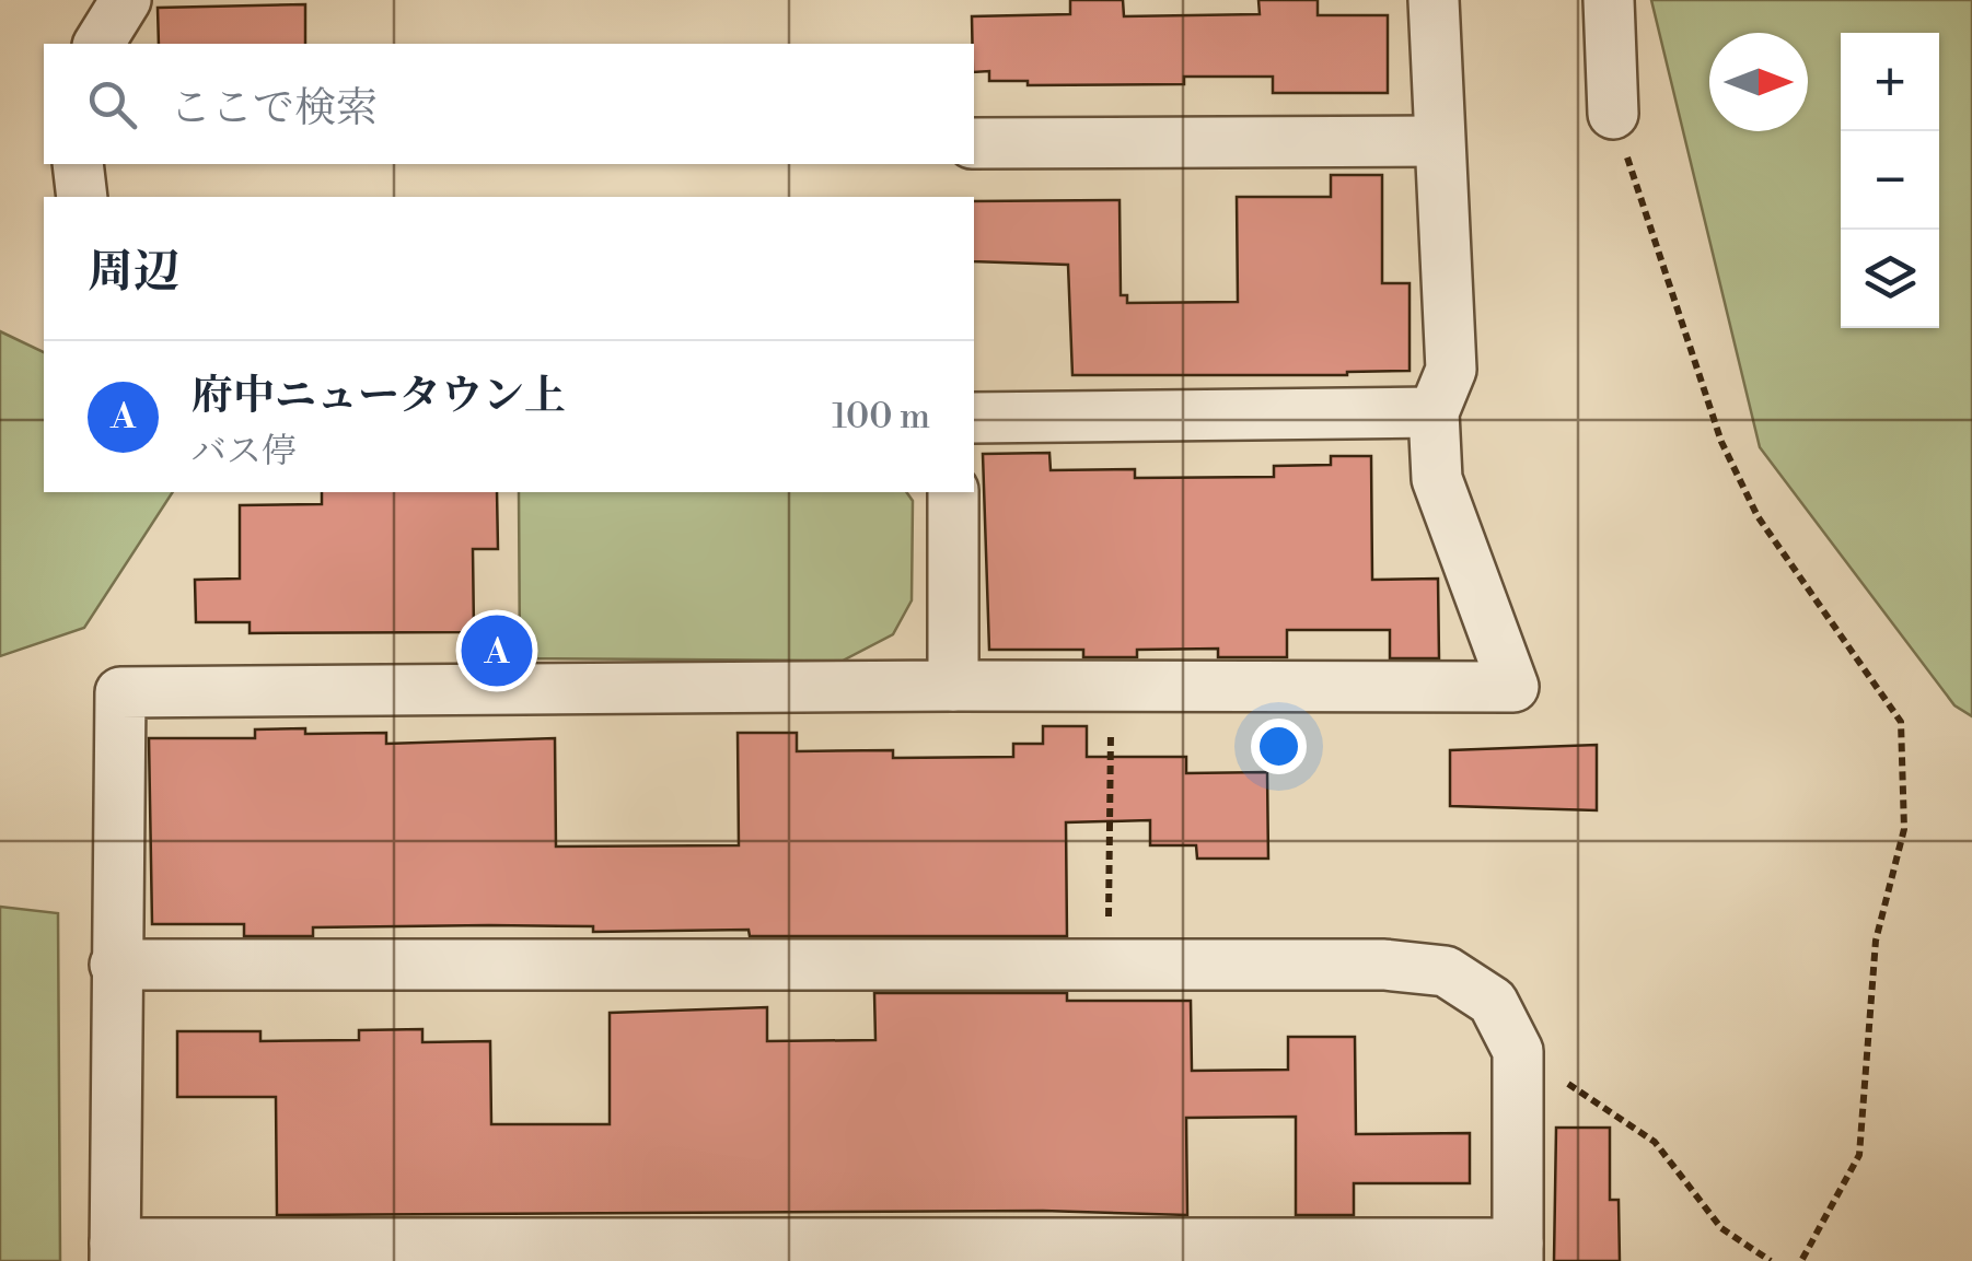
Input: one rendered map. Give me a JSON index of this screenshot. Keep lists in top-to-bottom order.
{
  "north": "right",
  "page": {
    "map_buttons": ["+", "−"],
    "search": "ここで検索",
    "heading": "周辺",
    "list": [
      {
        "mark": "A",
        "name": "府中ニュータウン上",
        "note": "バス停",
        "value": "100 m"
      }
    ],
    "pins": "A"
  }
}
